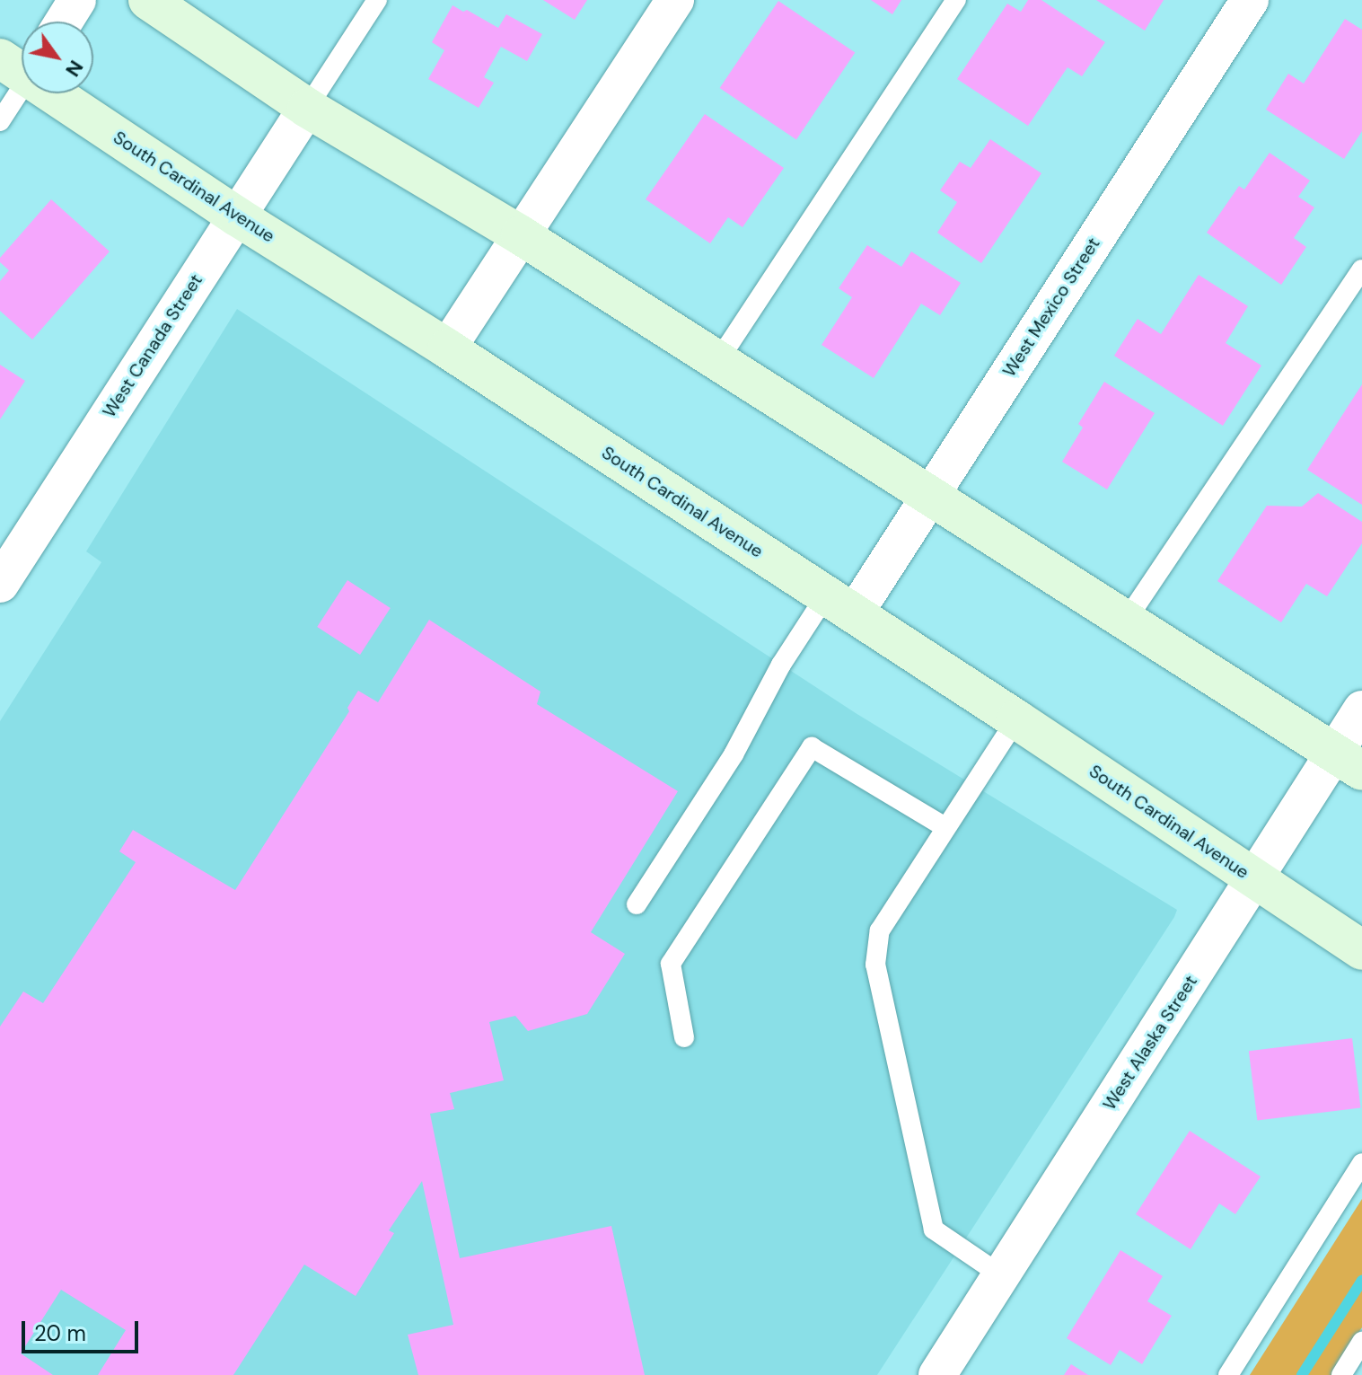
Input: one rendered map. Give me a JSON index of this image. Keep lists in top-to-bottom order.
{
  "streets": {
    "main road": ["South Cardinal Avenue"],
    "street": ["West Mexico Street", "West Canada Street", "West Alaska Street"]
  },
  "crossings": [
    ["South Cardinal Avenue", "West Mexico Street"],
    ["South Cardinal Avenue", "West Canada Street"],
    ["South Cardinal Avenue", "West Alaska Street"]
  ],
  "scale_bar": "20 m",
  "north": "bottom right"
}
